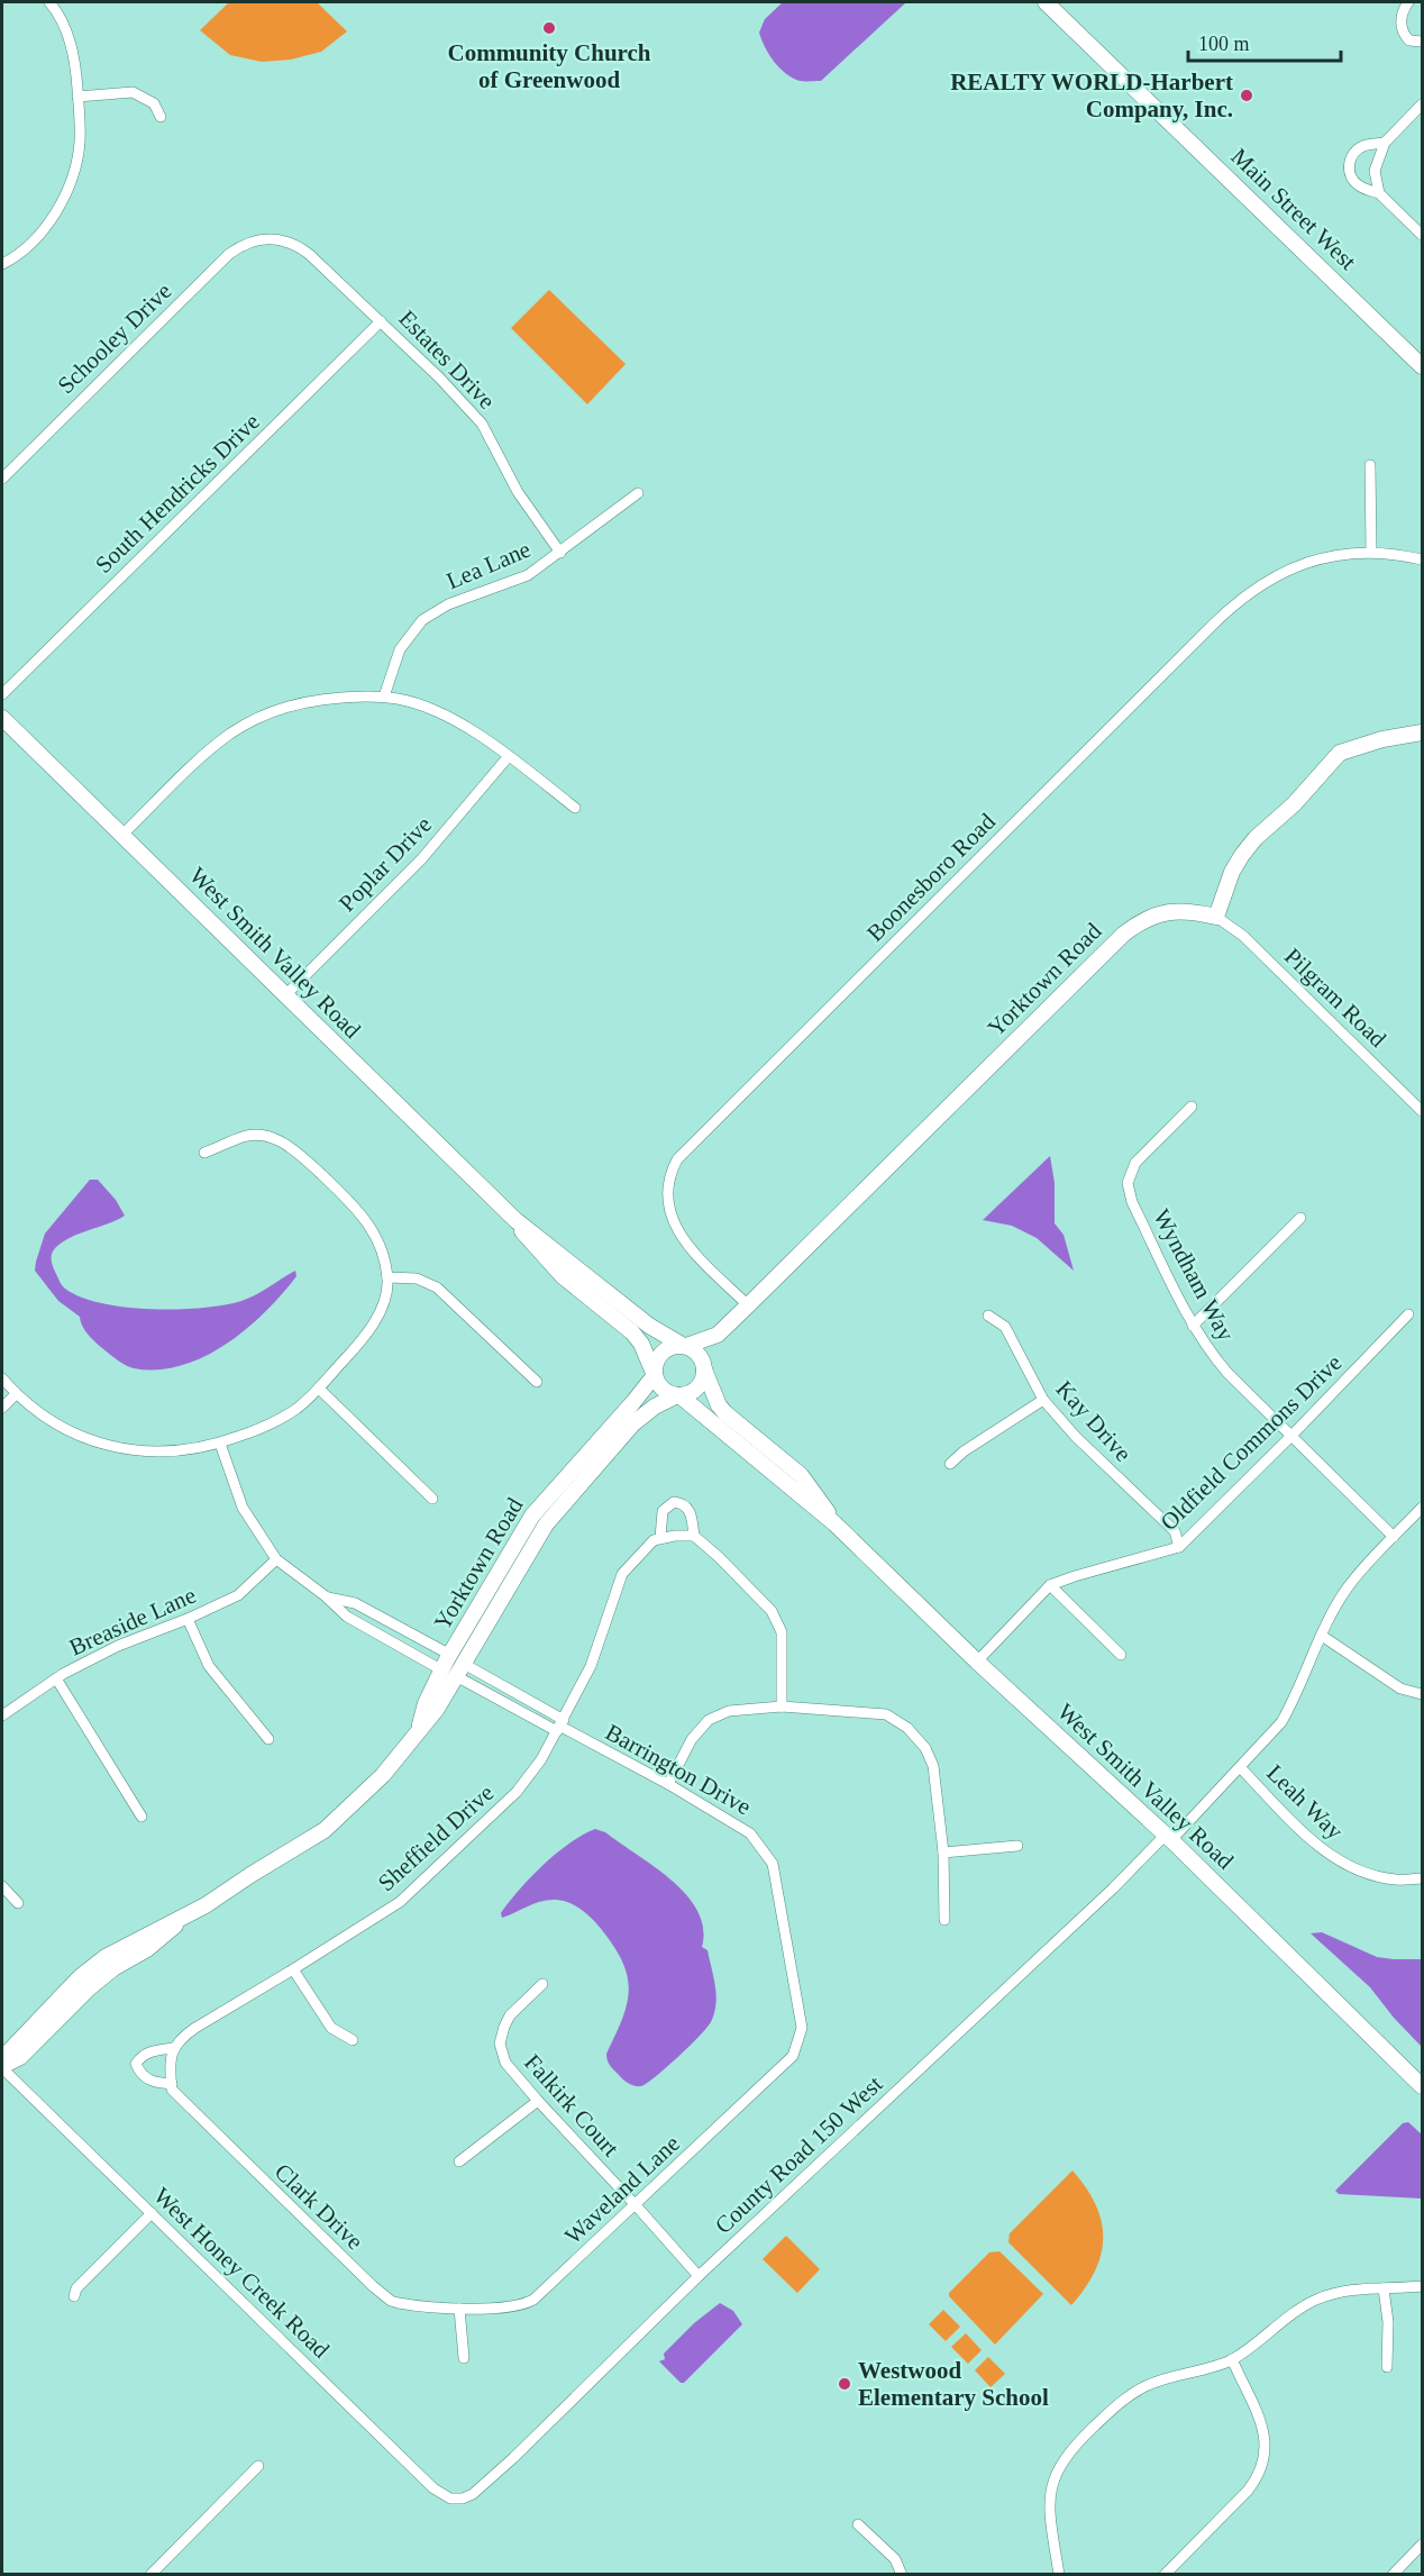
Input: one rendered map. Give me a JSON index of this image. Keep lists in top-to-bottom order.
{
  "streets": {
    "main road": ["Main Street West", "West Smith Valley Road", "Yorktown Road"],
    "street": [
      "Schooley Drive",
      "Estates Drive",
      "South Hendricks Drive",
      "Lea Lane",
      "Poplar Drive",
      "Boonesboro Road",
      "Pilgram Road",
      "Wyndham Way",
      "Kay Drive",
      "Oldfield Commons Drive",
      "Breaside Lane",
      "Barrington Drive",
      "Leah Way",
      "Sheffield Drive",
      "Falkirk Court",
      "County Road 150 West",
      "Waveland Lane",
      "Clark Drive",
      "West Honey Creek Road"
    ]
  },
  "crossings": [
    ["Schooley Drive", "Estates Drive"],
    ["Estates Drive", "South Hendricks Drive"],
    ["Estates Drive", "Lea Lane"],
    ["Poplar Drive", "West Smith Valley Road"],
    ["Boonesboro Road", "Yorktown Road"],
    ["West Smith Valley Road", "Yorktown Road"],
    ["West Smith Valley Road", "Oldfield Commons Drive"],
    ["West Smith Valley Road", "County Road 150 West"],
    ["Yorktown Road", "Pilgram Road"],
    ["Yorktown Road", "Barrington Drive"],
    ["Yorktown Road", "West Honey Creek Road"],
    ["Wyndham Way", "Oldfield Commons Drive"],
    ["Wyndham Way", "County Road 150 West"],
    ["Kay Drive", "Oldfield Commons Drive"],
    ["Barrington Drive", "Sheffield Drive"],
    ["Barrington Drive", "Waveland Lane"],
    ["Leah Way", "County Road 150 West"],
    ["Falkirk Court", "County Road 150 West"],
    ["Falkirk Court", "Waveland Lane"],
    ["County Road 150 West", "West Honey Creek Road"],
    ["Waveland Lane", "Clark Drive"]
  ],
  "places": ["Community Church of Greenwood", "REALTY WORLD-Harbert Company, Inc.", "Westwood Elementary School"],
  "scale_bar": "100 m"
}
